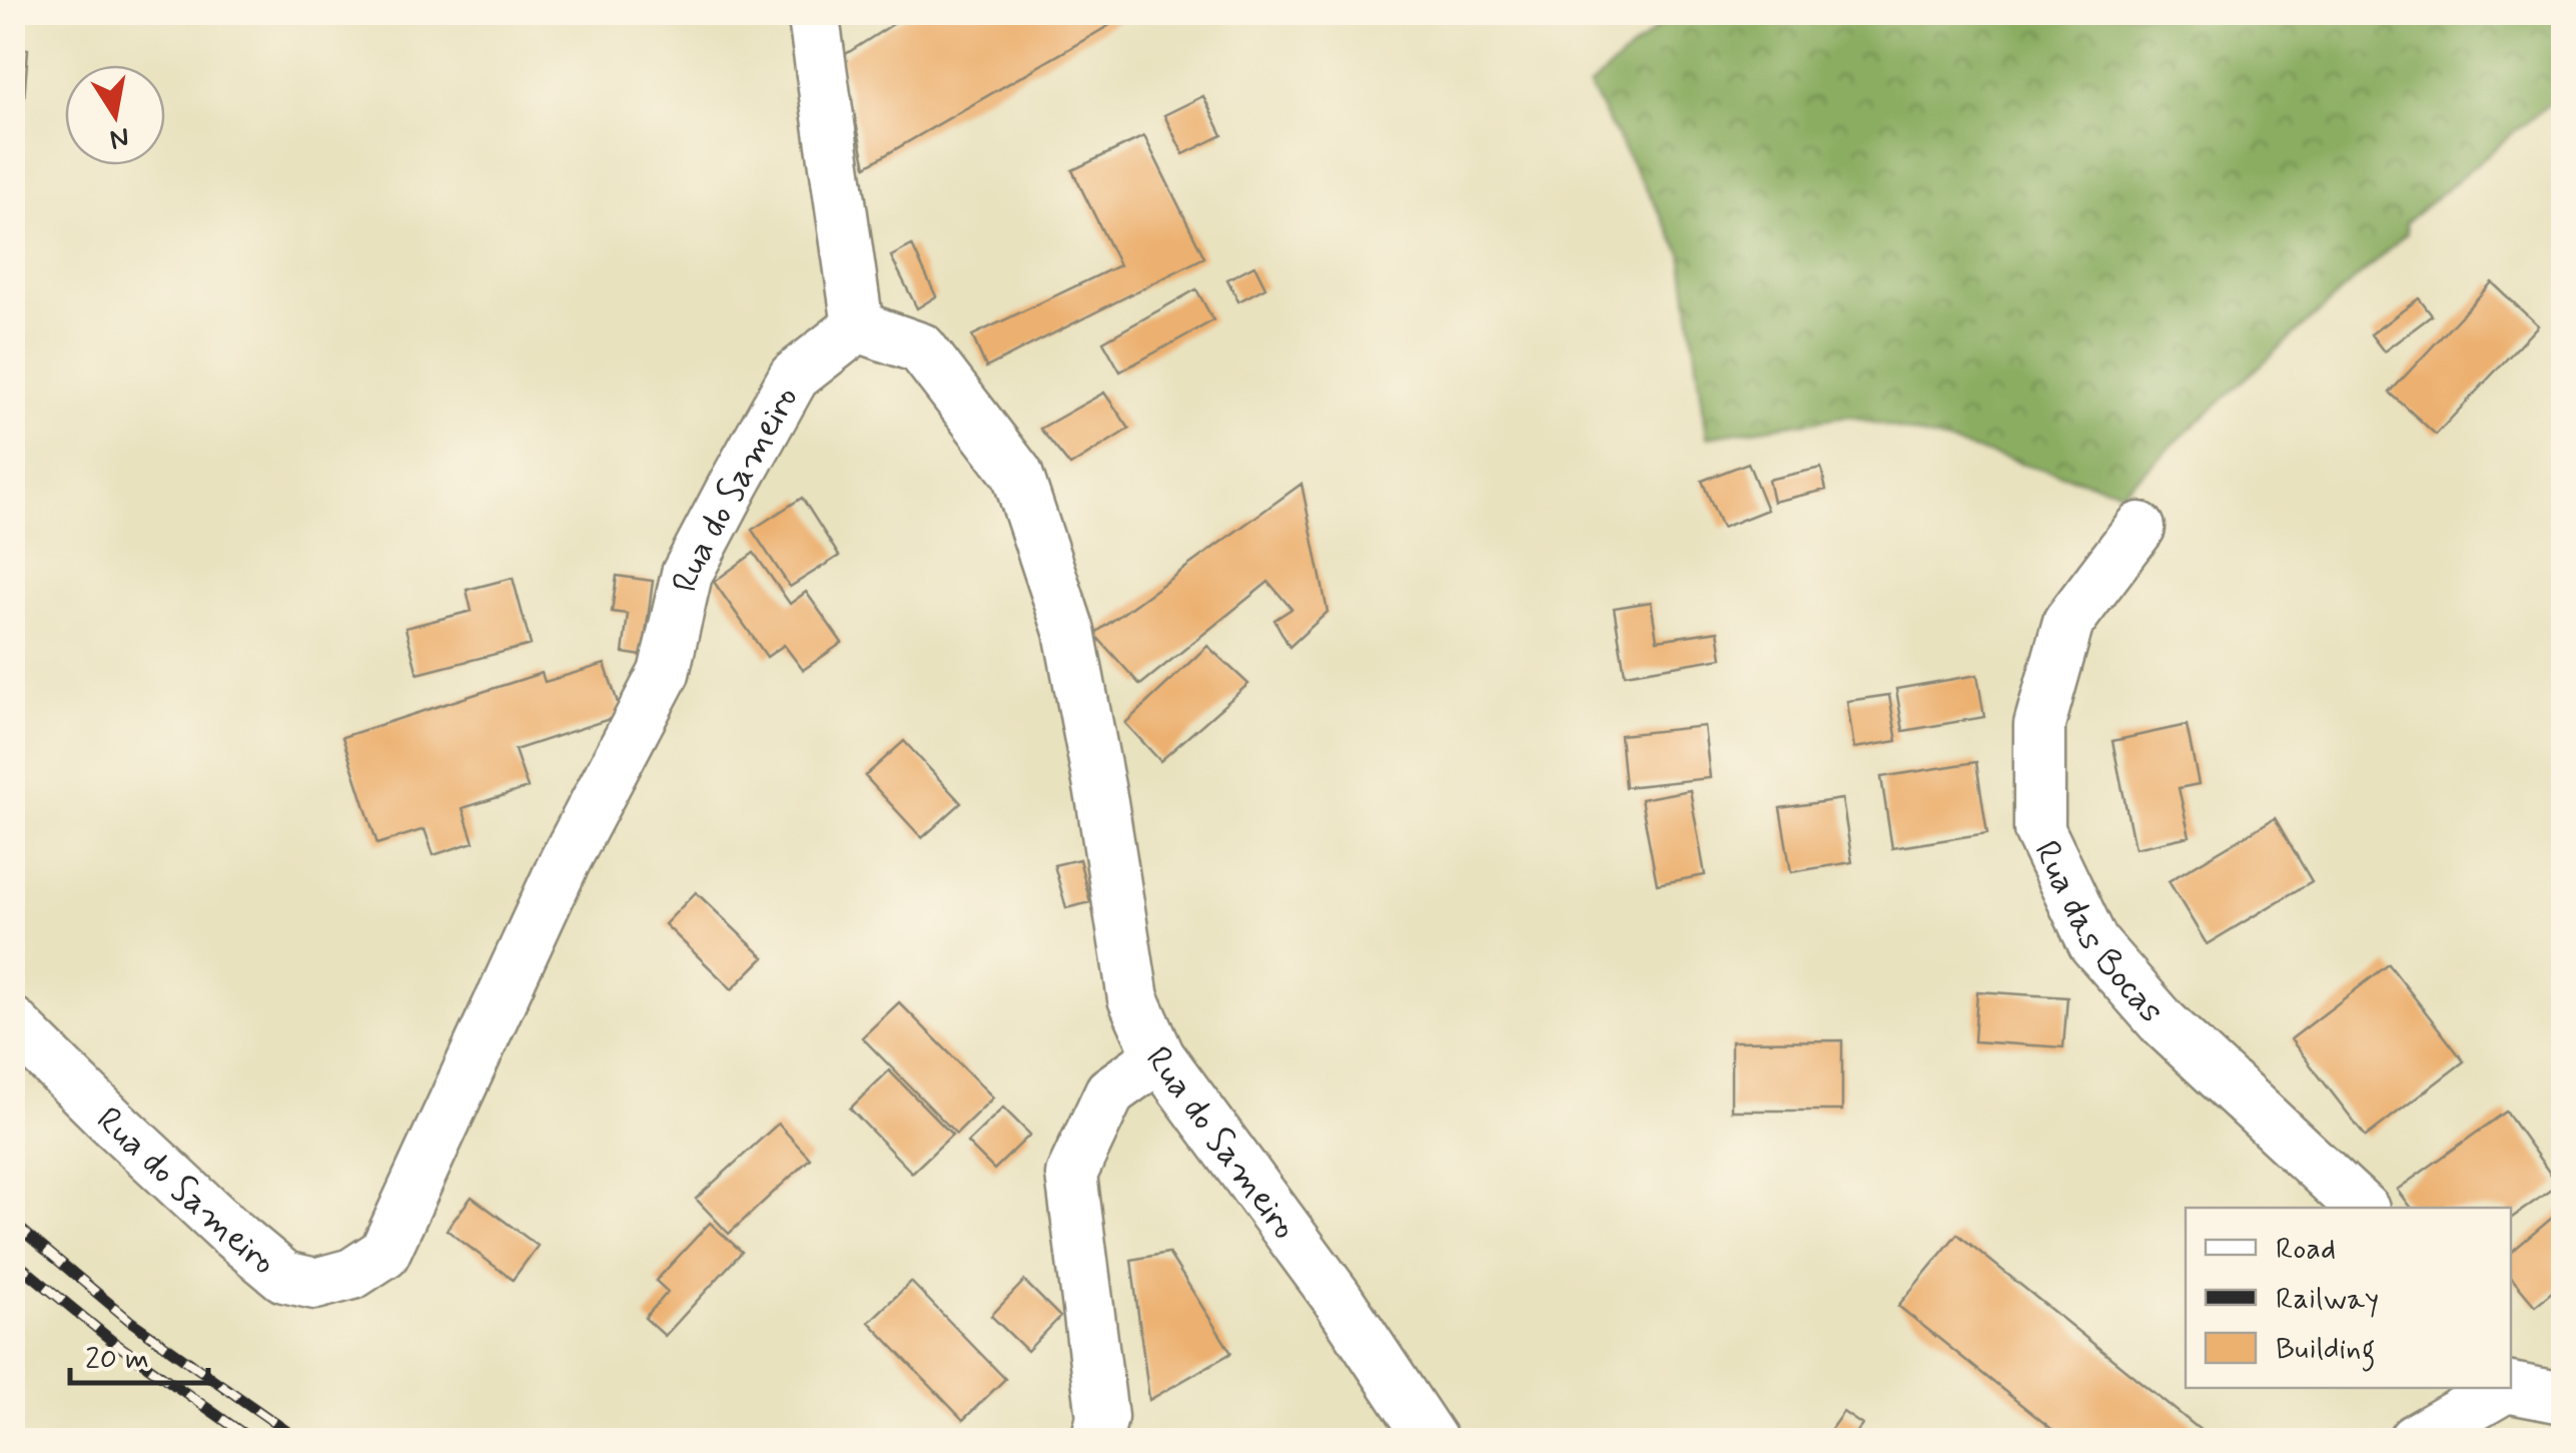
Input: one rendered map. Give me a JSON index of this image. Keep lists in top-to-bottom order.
{
  "streets": {
    "street": ["Rua do Sameiro", "Rua das Bocas"]
  },
  "legend": ["Road", "Railway", "Building"],
  "scale_bar": "20 m",
  "north": "bottom"
}
